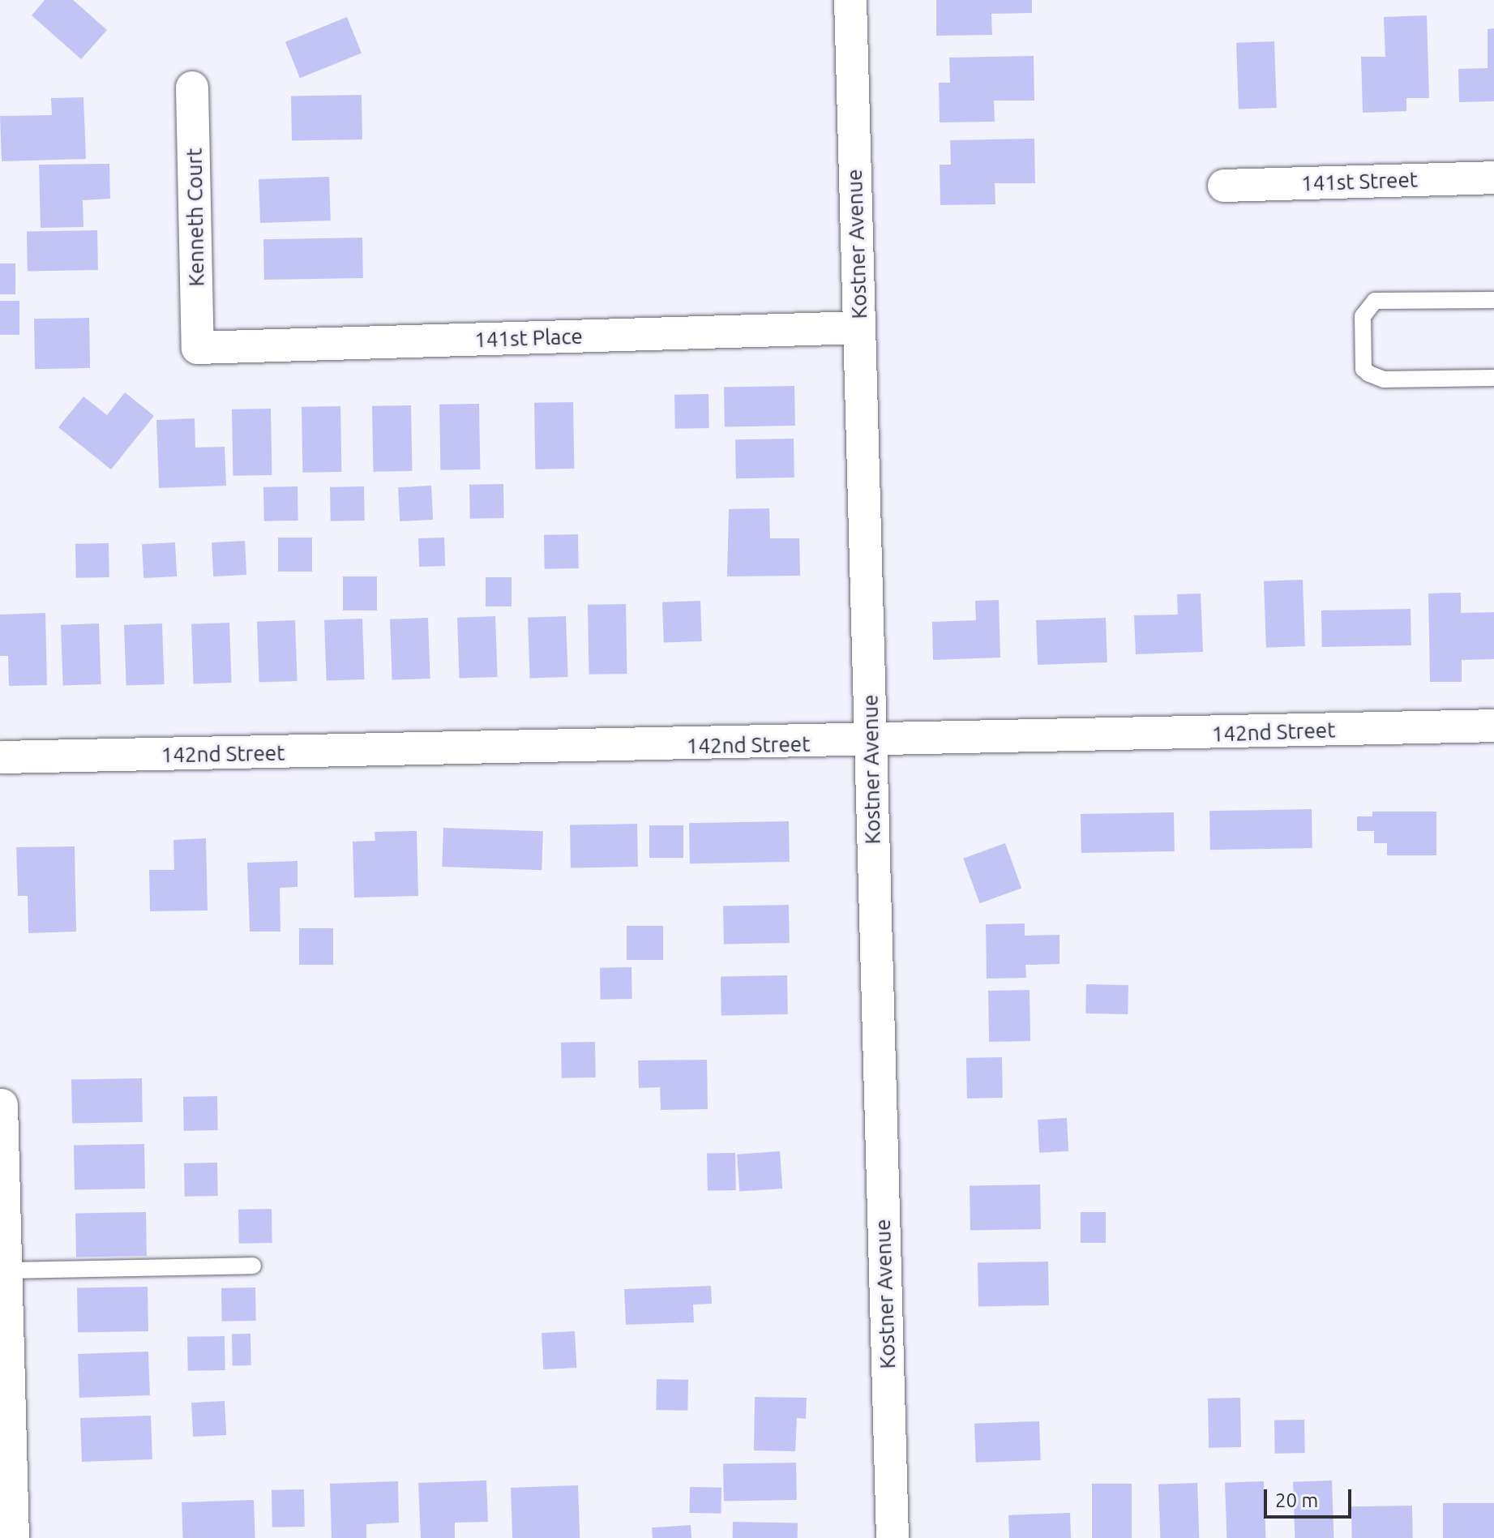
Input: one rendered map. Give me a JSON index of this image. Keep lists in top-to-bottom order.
{
  "streets": {
    "street": [
      "141st Street",
      "Kenneth Court",
      "Kostner Avenue",
      "141st Place",
      "142nd Street"
    ]
  },
  "crossings": [
    ["Kenneth Court", "141st Place"],
    ["Kostner Avenue", "141st Place"],
    ["Kostner Avenue", "142nd Street"]
  ],
  "scale_bar": "20 m"
}
